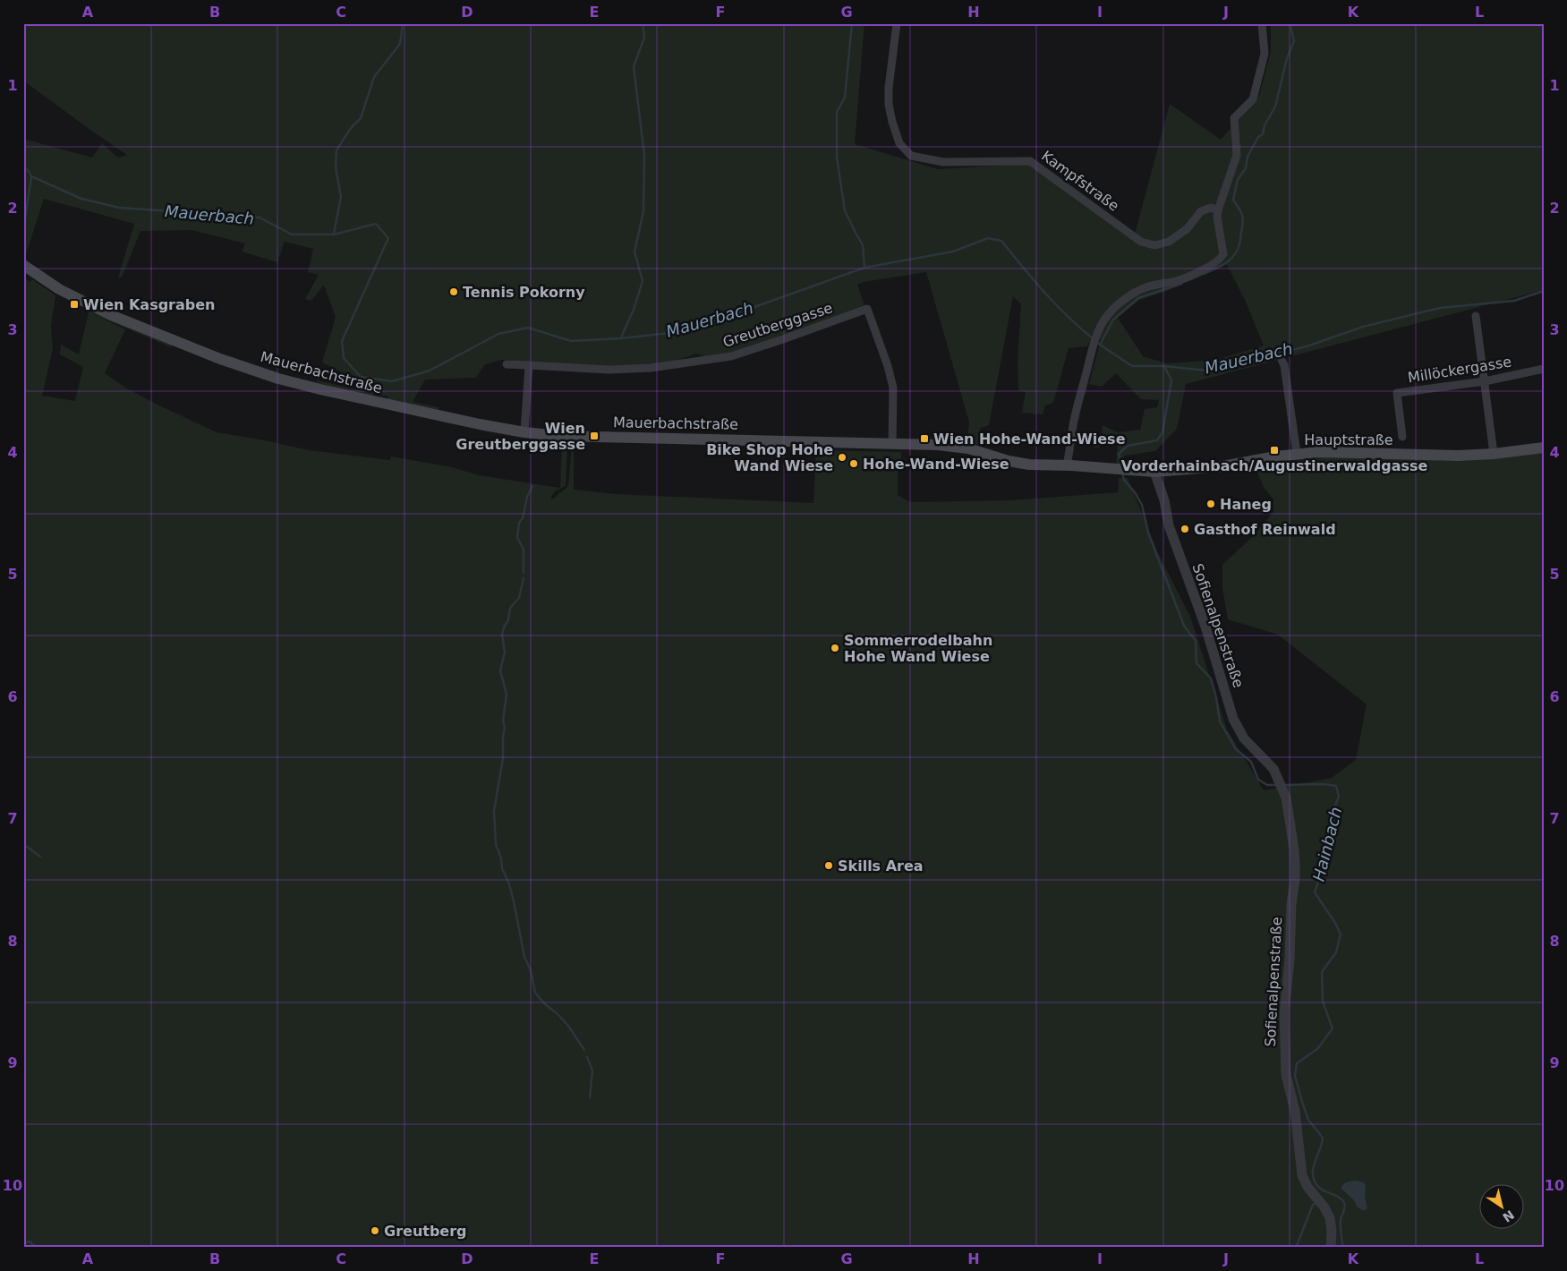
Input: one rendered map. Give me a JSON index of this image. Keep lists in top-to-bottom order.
{
  "streets": {
    "main road": ["Mauerbachstraße", "Hauptstraße"],
    "street": [
      "Kampfstraße",
      "Greutberggasse",
      "Millöckergasse",
      "Sofienalpenstraße"
    ]
  },
  "crossings": [
    ["Greutberggasse", "Mauerbachstraße"],
    ["Mauerbachstraße", "Hauptstraße"],
    ["Mauerbachstraße", "Sofienalpenstraße"],
    ["Hauptstraße", "Sofienalpenstraße"]
  ],
  "water": ["Mauerbach", "Hainbach"],
  "places": {
    "other": [
      "Tennis Pokorny",
      "Bike Shop Hohe Wand Wiese",
      "Hohe-Wand-Wiese",
      "Haneg",
      "Gasthof Reinwald",
      "Sommerrodelbahn Hohe Wand Wiese",
      "Skills Area",
      "Greutberg"
    ],
    "transit": [
      "Wien Kasgraben",
      "Wien Greutberggasse",
      "Wien Hohe-Wand-Wiese",
      "Vorderhainbach/Augustinerwaldgasse"
    ]
  },
  "north": "bottom right",
  "grid": {
    "columns": [
      "A",
      "B",
      "C",
      "D",
      "E",
      "F",
      "G",
      "H",
      "I",
      "J",
      "K",
      "L"
    ],
    "rows": [
      "1",
      "2",
      "3",
      "4",
      "5",
      "6",
      "7",
      "8",
      "9",
      "10"
    ]
  }
}
